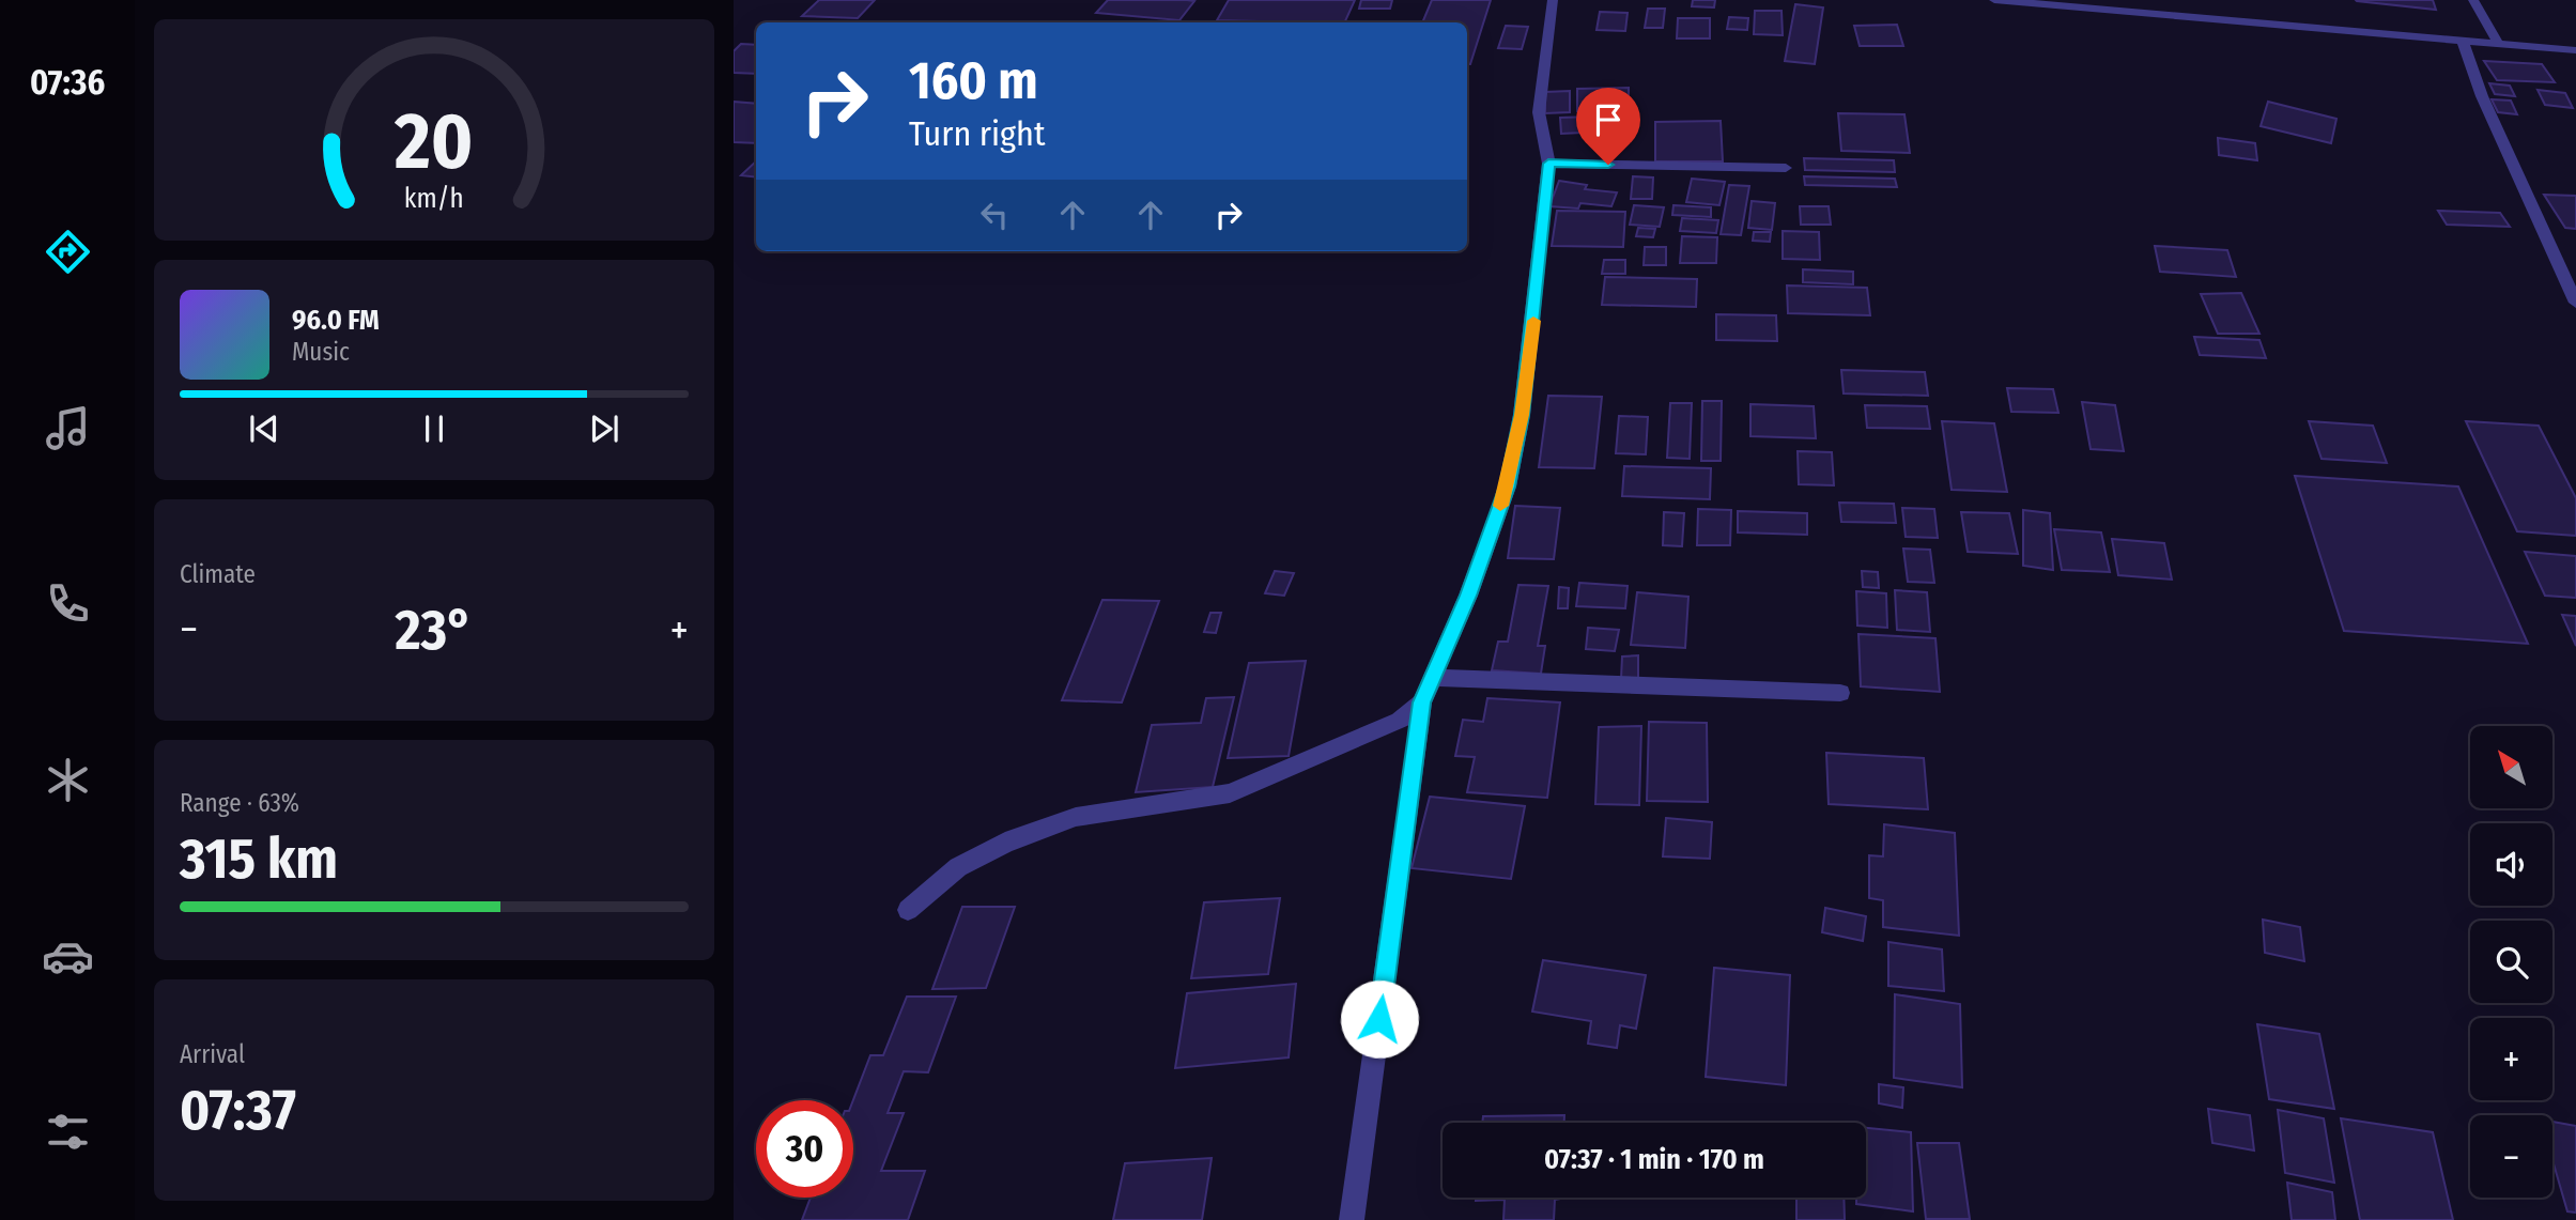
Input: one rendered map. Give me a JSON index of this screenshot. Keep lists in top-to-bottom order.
{
  "north": "top left",
  "page": {
    "tabs": "07:36",
    "turn": ["160 m", "Turn right"],
    "song": ["96.0 FM", "Music"],
    "tile": [
      "Climate",
      ["Range · 63%", "315 km"],
      ["Arrival", "07:37"]
    ],
    "heat": ["−", "23°", "+"],
    "map_buttons": ["+", "−"],
    "limit": "30",
    "trip": "07:37 · 1 min · 170 m",
    "gauge": ["20", "km/h"]
  }
}
